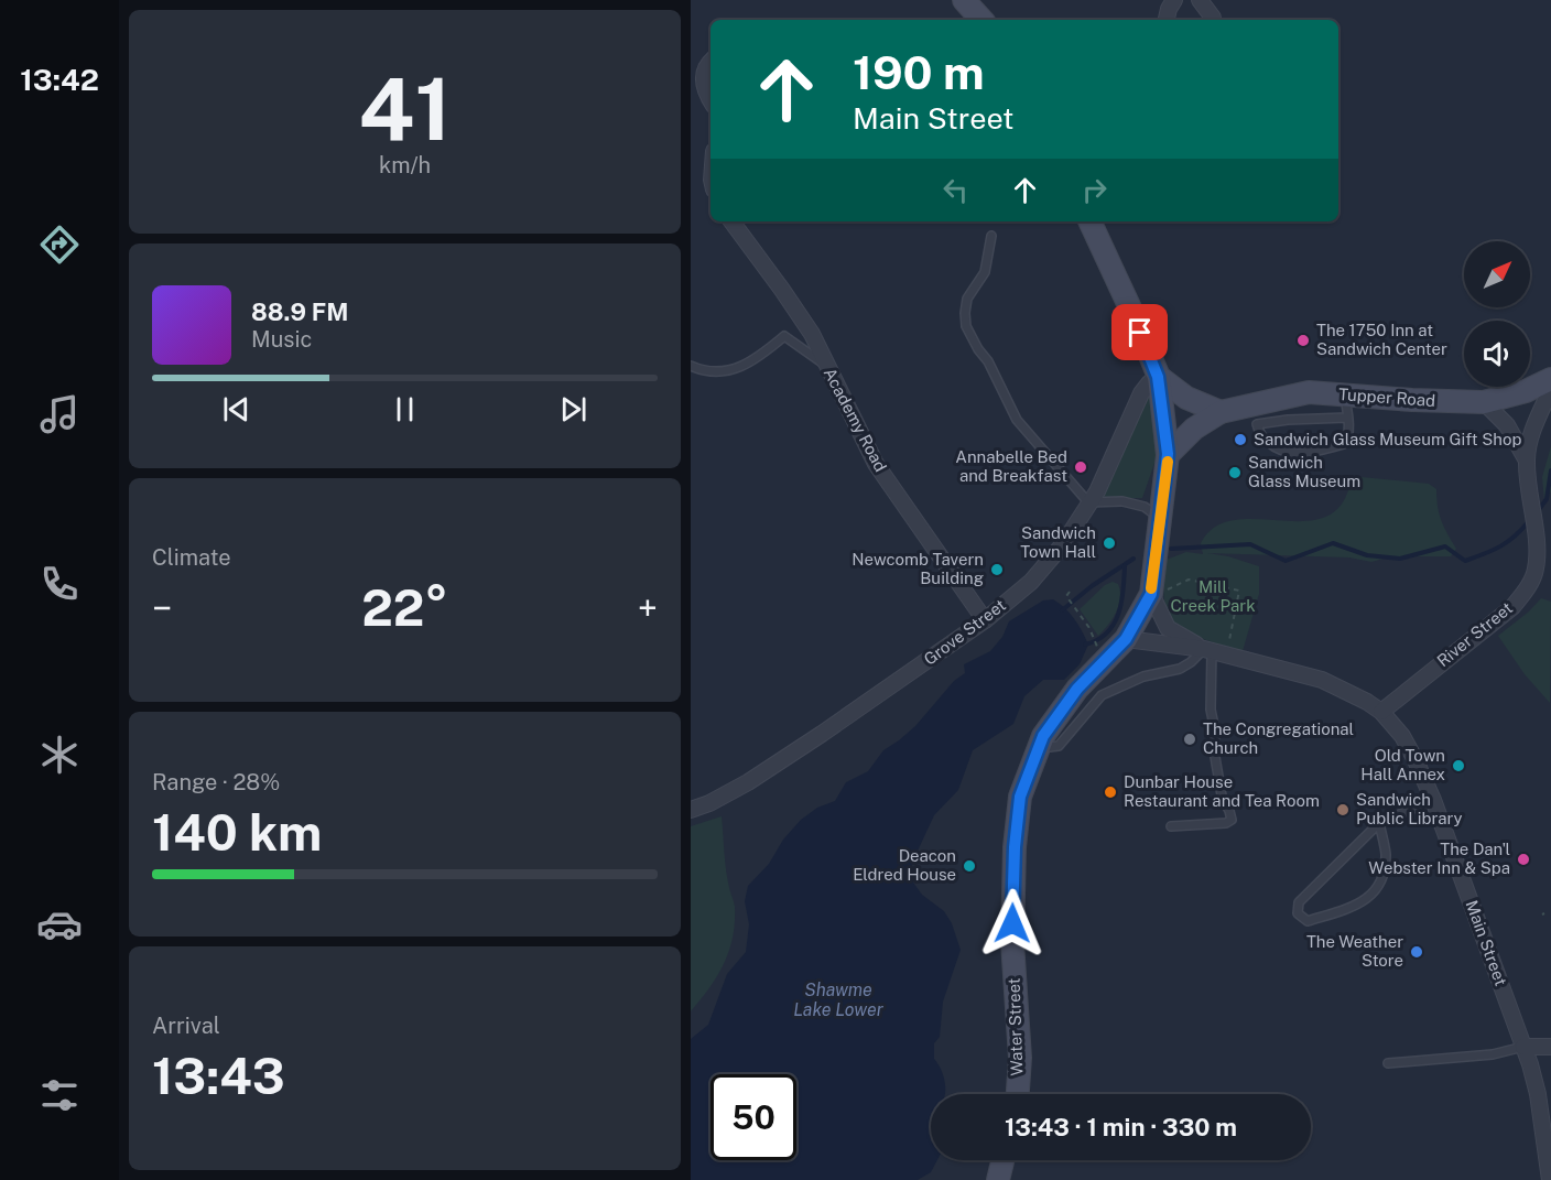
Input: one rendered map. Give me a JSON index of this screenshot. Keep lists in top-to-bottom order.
{
  "streets": {
    "main road": ["Tupper Road", "Water Street"],
    "street": [
      "Academy Road",
      "Grove Street",
      "River Street",
      "Main Street"
    ]
  },
  "crossings": [
    ["Tupper Road", "River Street"],
    ["Academy Road", "Grove Street"],
    ["River Street", "Main Street"],
    ["Main Street", "Water Street"]
  ],
  "water": ["Shawme Lake Lower"],
  "parks": ["Mill Creek Park"],
  "places": [
    "The 1750 Inn at Sandwich Center",
    "Sandwich Glass Museum Gift Shop",
    "Annabelle Bed and Breakfast",
    "Sandwich Glass Museum",
    "Sandwich Town Hall",
    "Newcomb Tavern Building",
    "The Congregational Church",
    "Old Town Hall Annex",
    "Dunbar House Restaurant and Tea Room",
    "Sandwich Public Library",
    "The Dan'l Webster Inn & Spa",
    "Deacon Eldred House",
    "The Weather Store"
  ],
  "north": "top right",
  "page": {
    "tabs": "13:42",
    "tile": [
      ["41", "km/h"],
      "Climate",
      ["Range · 28%", "140 km"],
      ["Arrival", "13:43"]
    ],
    "turn": ["190 m", "Main Street"],
    "song": ["88.9 FM", "Music"],
    "heat": ["−", "22°", "+"],
    "limit": "50",
    "trip": "13:43 · 1 min · 330 m"
  }
}
